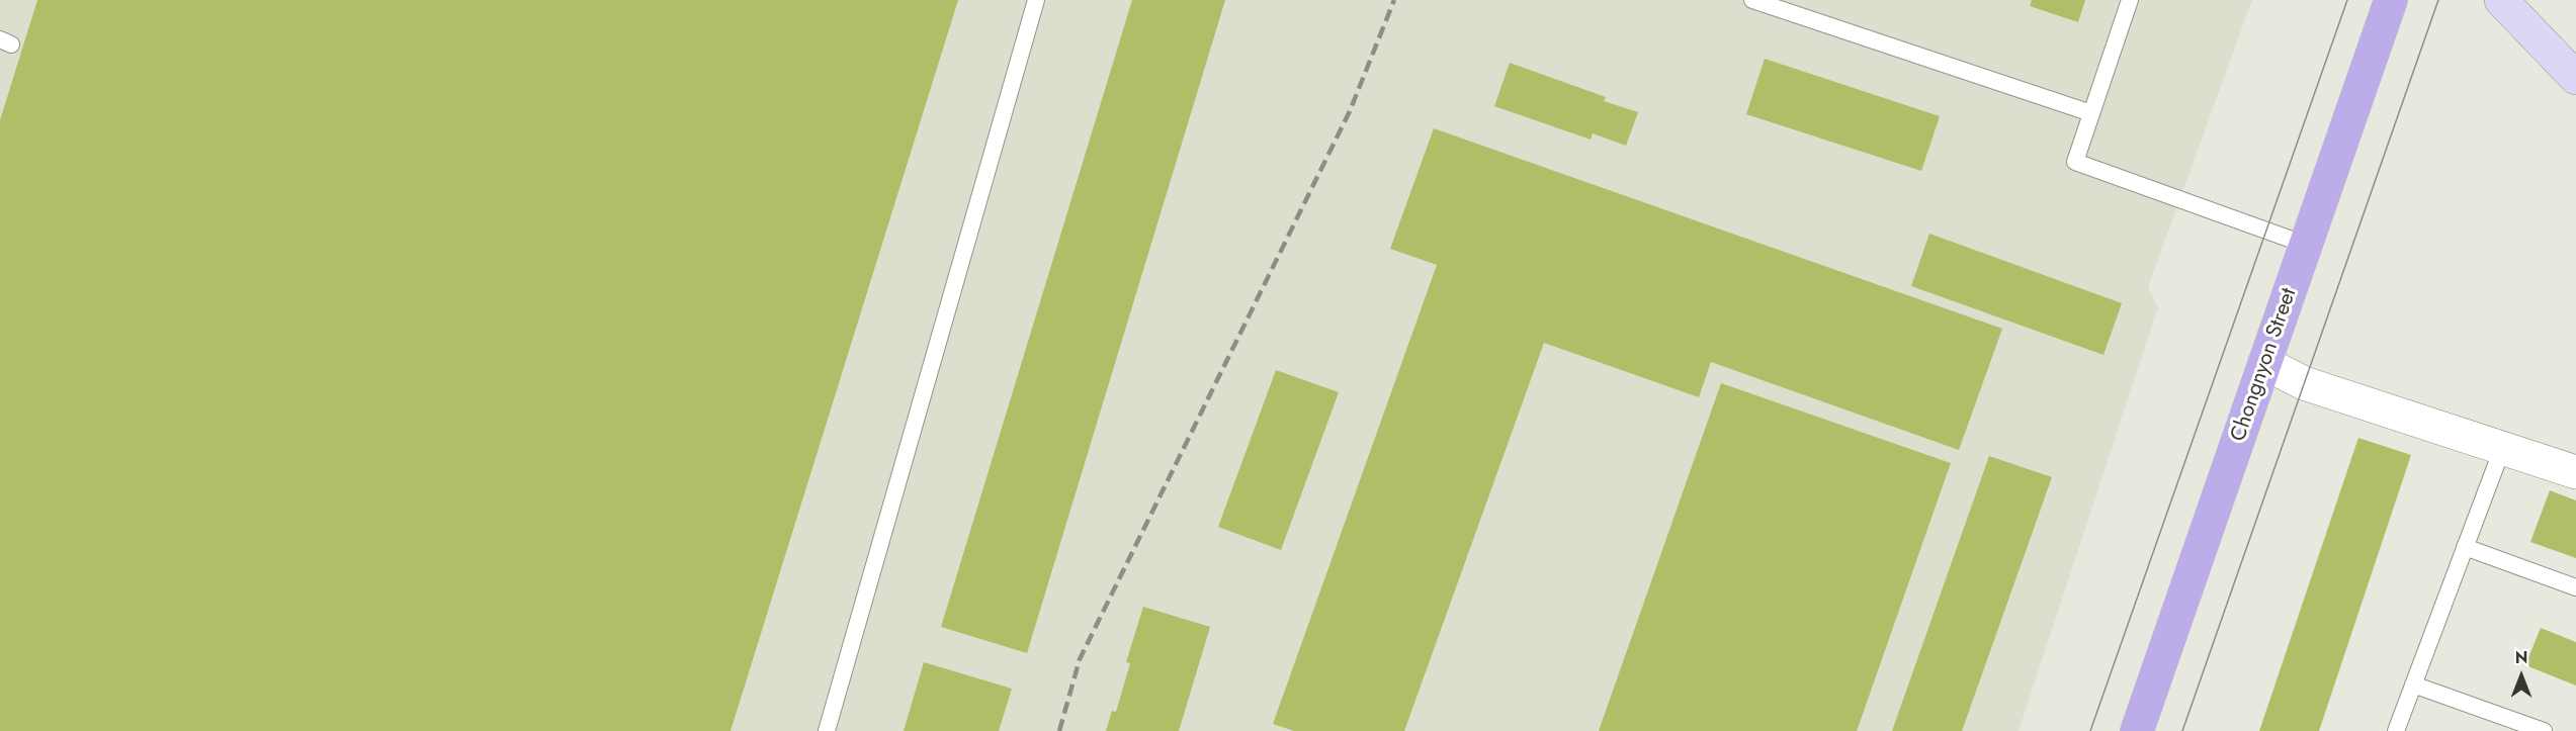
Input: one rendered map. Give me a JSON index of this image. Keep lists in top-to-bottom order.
{
  "streets": {
    "main road": ["Chongnyon Street"]
  },
  "north": "top"
}
